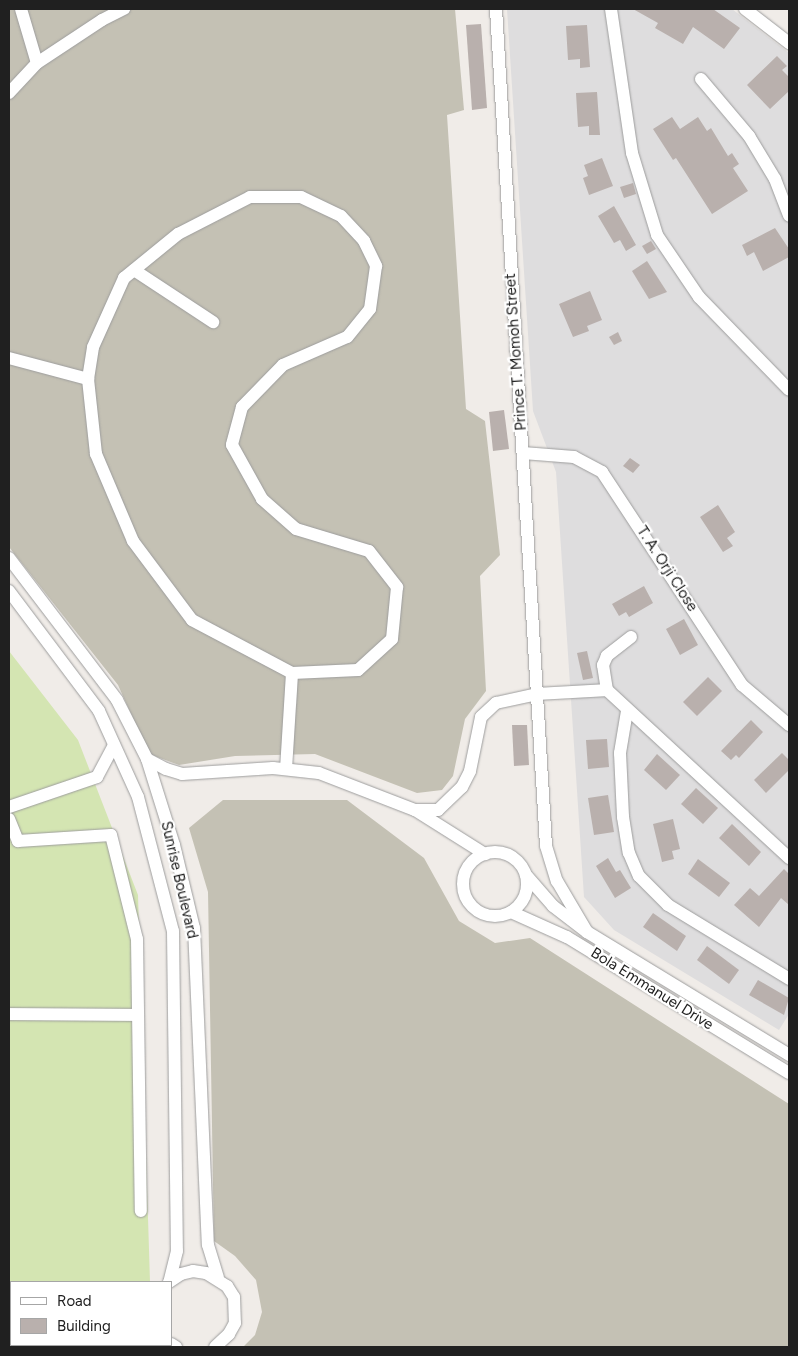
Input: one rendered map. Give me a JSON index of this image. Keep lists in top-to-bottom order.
{
  "streets": {
    "street": [
      "Prince T. Momoh Street",
      "T. A. Orji Close",
      "Sunrise Boulevard",
      "Bola Emmanuel Drive"
    ]
  },
  "crossings": [
    ["Prince T. Momoh Street", "T. A. Orji Close"],
    ["Prince T. Momoh Street", "Bola Emmanuel Drive"]
  ],
  "legend": ["Road", "Building"]
}
